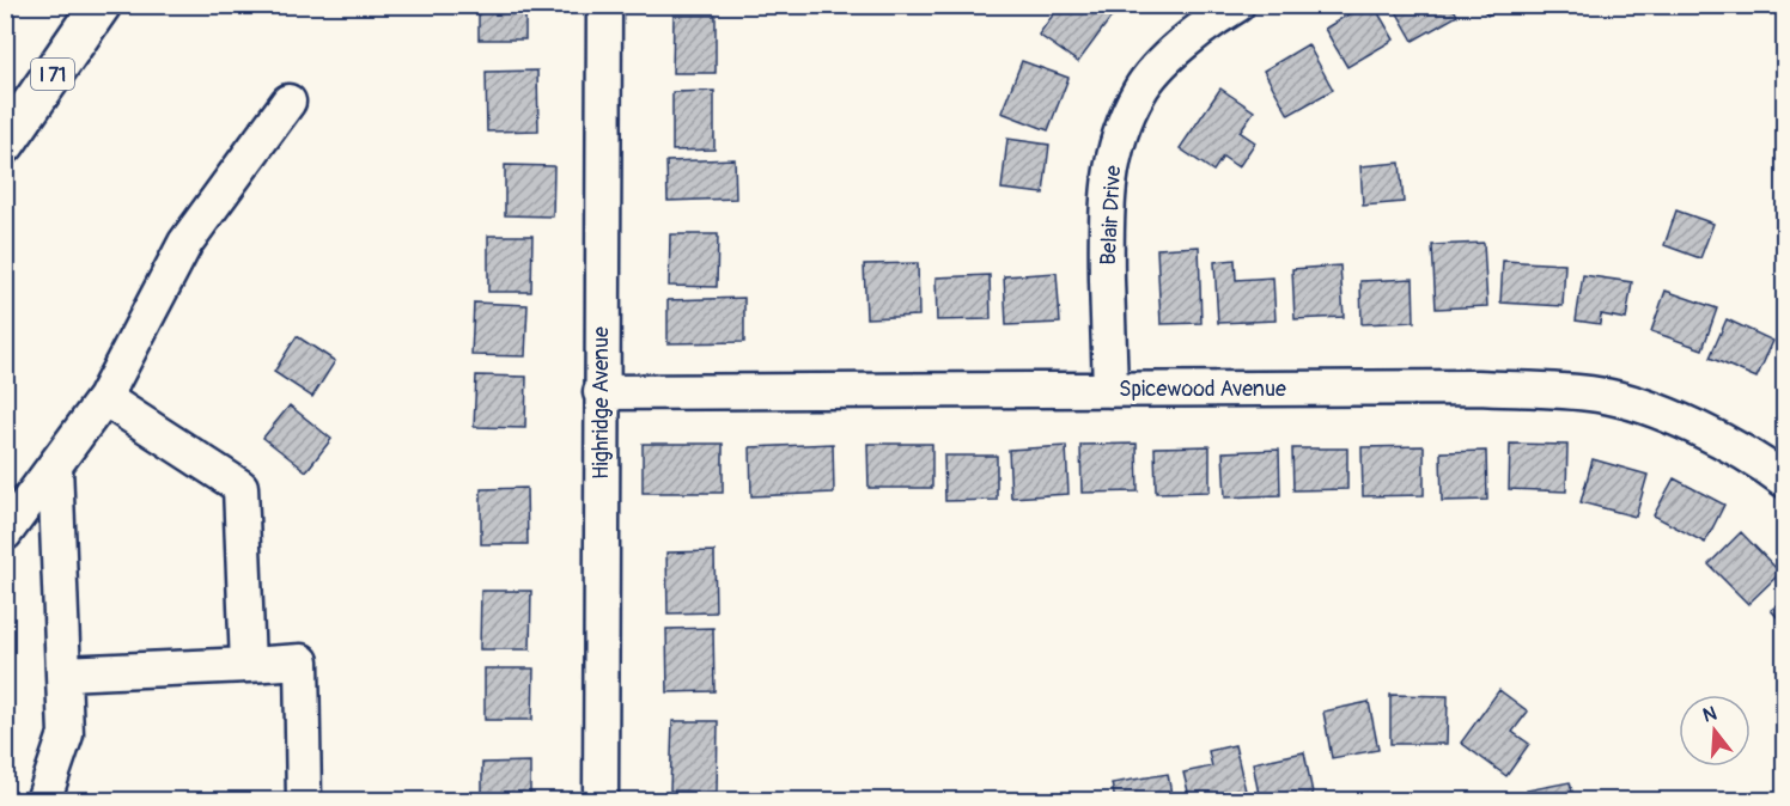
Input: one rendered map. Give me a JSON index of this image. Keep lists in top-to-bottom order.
{
  "streets": {
    "highway": ["I 71"],
    "street": ["Belair Drive", "Spicewood Avenue", "Highridge Avenue"]
  },
  "crossings": [
    ["Belair Drive", "Spicewood Avenue"],
    ["Spicewood Avenue", "Highridge Avenue"]
  ],
  "north": "top"
}
